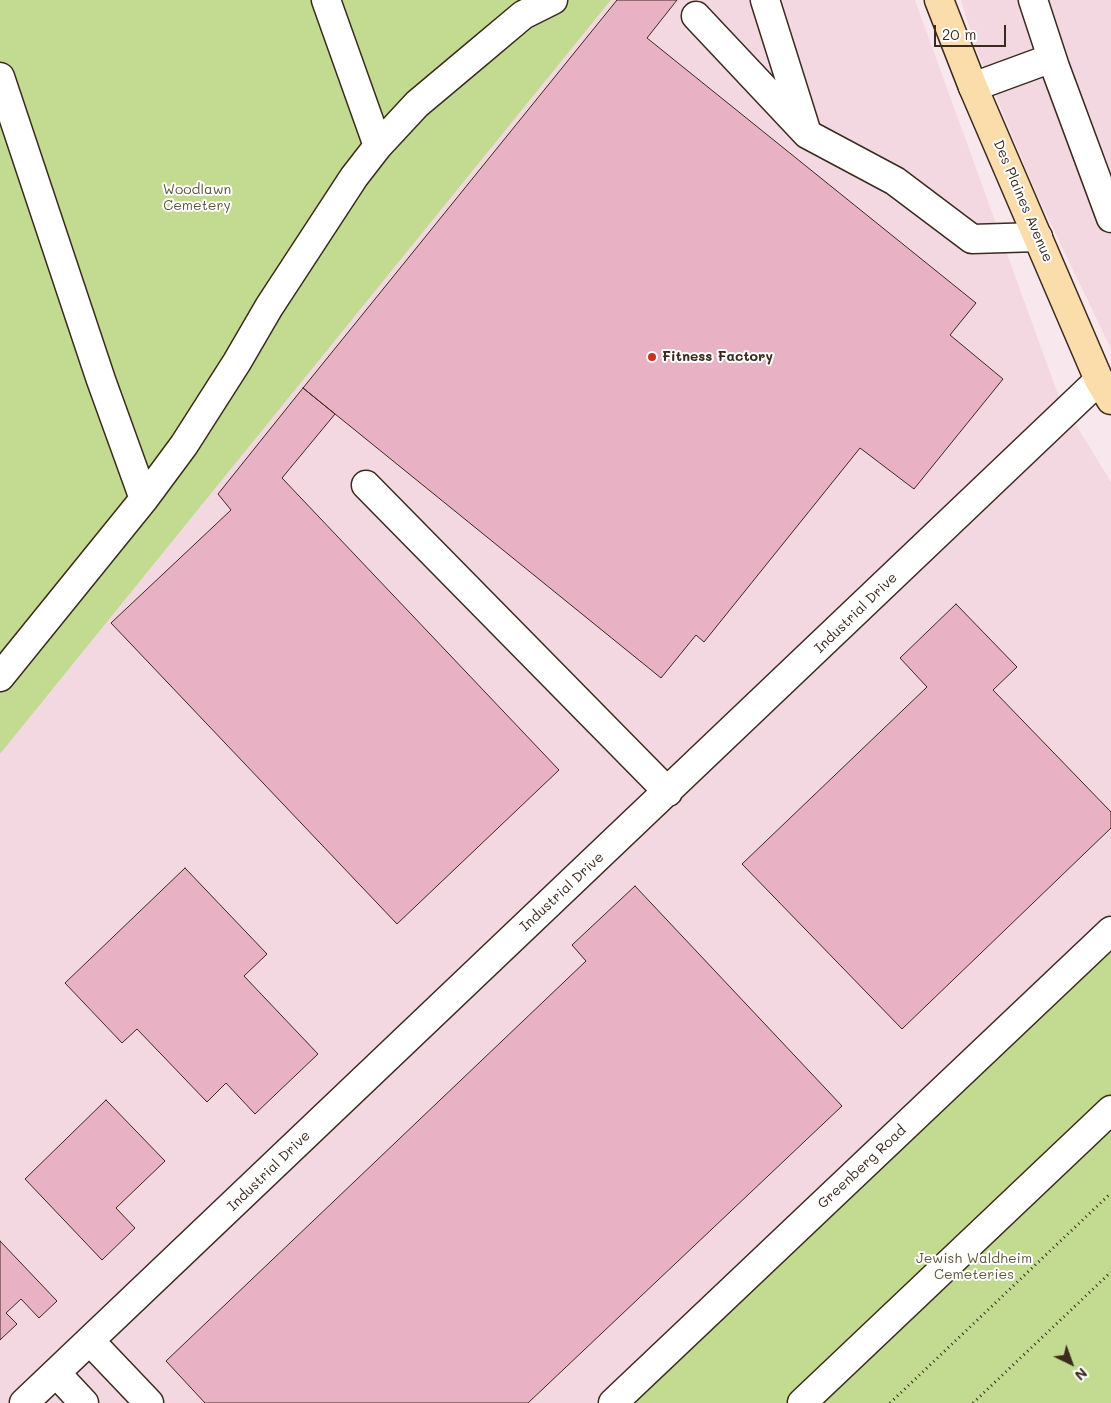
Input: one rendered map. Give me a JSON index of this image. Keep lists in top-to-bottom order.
{
  "streets": {
    "main road": ["Des Plaines Avenue"],
    "street": ["Industrial Drive", "Greenberg Road"]
  },
  "crossings": [
    ["Des Plaines Avenue", "Industrial Drive"]
  ],
  "parks": ["Woodlawn Cemetery", "Jewish Waldheim Cemeteries"],
  "places": ["Fitness Factory"],
  "scale_bar": "20 m",
  "north": "bottom right"
}
